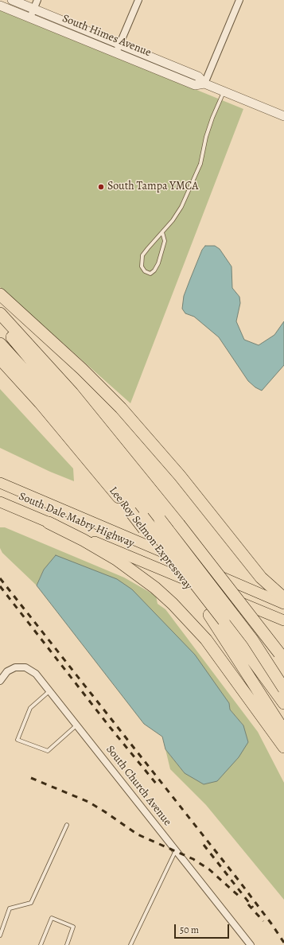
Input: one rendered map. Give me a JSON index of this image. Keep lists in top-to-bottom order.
{
  "streets": {
    "highway": ["Lee Roy Selmon Expressway"],
    "main road": ["South Dale Mabry Highway"],
    "street": ["South Himes Avenue", "South Church Avenue"]
  },
  "places": ["South Tampa YMCA"],
  "scale_bar": "50 m"
}
